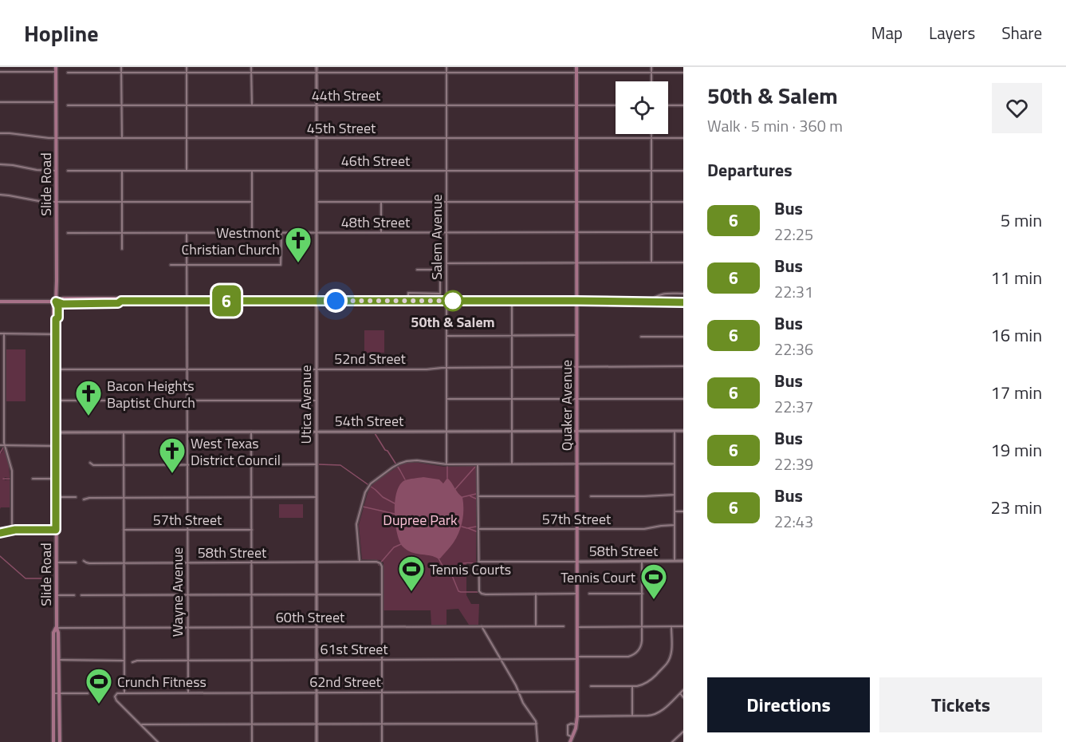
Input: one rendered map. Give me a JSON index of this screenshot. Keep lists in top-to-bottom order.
{
  "streets": {
    "main road": ["Slide Road", "Quaker Avenue"],
    "street": [
      "44th Street",
      "45th Street",
      "46th Street",
      "48th Street",
      "Salem Avenue",
      "52nd Street",
      "Utica Avenue",
      "54th Street",
      "57th Street",
      "58th Street",
      "Wayne Avenue",
      "60th Street",
      "61st Street",
      "62nd Street"
    ]
  },
  "crossings": [
    ["44th Street", "Salem Avenue"],
    ["44th Street", "Utica Avenue"],
    ["44th Street", "Quaker Avenue"],
    ["45th Street", "Slide Road"],
    ["45th Street", "Salem Avenue"],
    ["45th Street", "Utica Avenue"],
    ["45th Street", "Quaker Avenue"],
    ["46th Street", "Salem Avenue"],
    ["46th Street", "Utica Avenue"],
    ["46th Street", "Quaker Avenue"],
    ["Slide Road", "52nd Street"],
    ["Slide Road", "54th Street"],
    ["Slide Road", "60th Street"],
    ["48th Street", "Salem Avenue"],
    ["48th Street", "Utica Avenue"],
    ["48th Street", "Quaker Avenue"],
    ["48th Street", "Wayne Avenue"],
    ["Salem Avenue", "52nd Street"],
    ["Salem Avenue", "54th Street"],
    ["52nd Street", "Utica Avenue"],
    ["52nd Street", "Quaker Avenue"],
    ["52nd Street", "Wayne Avenue"],
    ["Utica Avenue", "54th Street"],
    ["Utica Avenue", "58th Street"],
    ["Utica Avenue", "60th Street"],
    ["Utica Avenue", "61st Street"],
    ["Utica Avenue", "62nd Street"],
    ["Quaker Avenue", "54th Street"],
    ["Quaker Avenue", "57th Street"],
    ["Quaker Avenue", "58th Street"],
    ["Quaker Avenue", "61st Street"],
    ["Quaker Avenue", "62nd Street"],
    ["54th Street", "Wayne Avenue"],
    ["57th Street", "Wayne Avenue"],
    ["58th Street", "Wayne Avenue"],
    ["Wayne Avenue", "60th Street"],
    ["Wayne Avenue", "61st Street"],
    ["Wayne Avenue", "62nd Street"]
  ],
  "parks": ["Dupree Park"],
  "places": {
    "church": ["Westmont Christian Church", "Bacon Heights Baptist Church", "West Texas District Council"],
    "other": ["50th & Salem"],
    "sports": ["Tennis Courts", "Tennis Court", "Crunch Fitness"]
  },
  "lines": ["bus line 6"],
  "page": {
    "header": "Hopline",
    "nav": ["Map", "Layers", "Share"],
    "on_map": "6",
    "heading": [
      ["50th & Salem", "Walk · 5 min · 360 m"],
      "Departures"
    ],
    "list": [
      {
        "mark": "6",
        "name": "Bus",
        "note": "22:25",
        "value": "5 min"
      },
      {
        "mark": "6",
        "name": "Bus",
        "note": "22:31",
        "value": "11 min"
      },
      {
        "mark": "6",
        "name": "Bus",
        "note": "22:36",
        "value": "16 min"
      },
      {
        "mark": "6",
        "name": "Bus",
        "note": "22:37",
        "value": "17 min"
      },
      {
        "mark": "6",
        "name": "Bus",
        "note": "22:39",
        "value": "19 min"
      },
      {
        "mark": "6",
        "name": "Bus",
        "note": "22:43",
        "value": "23 min"
      }
    ],
    "buttons": ["Directions", "Tickets"]
  }
}
